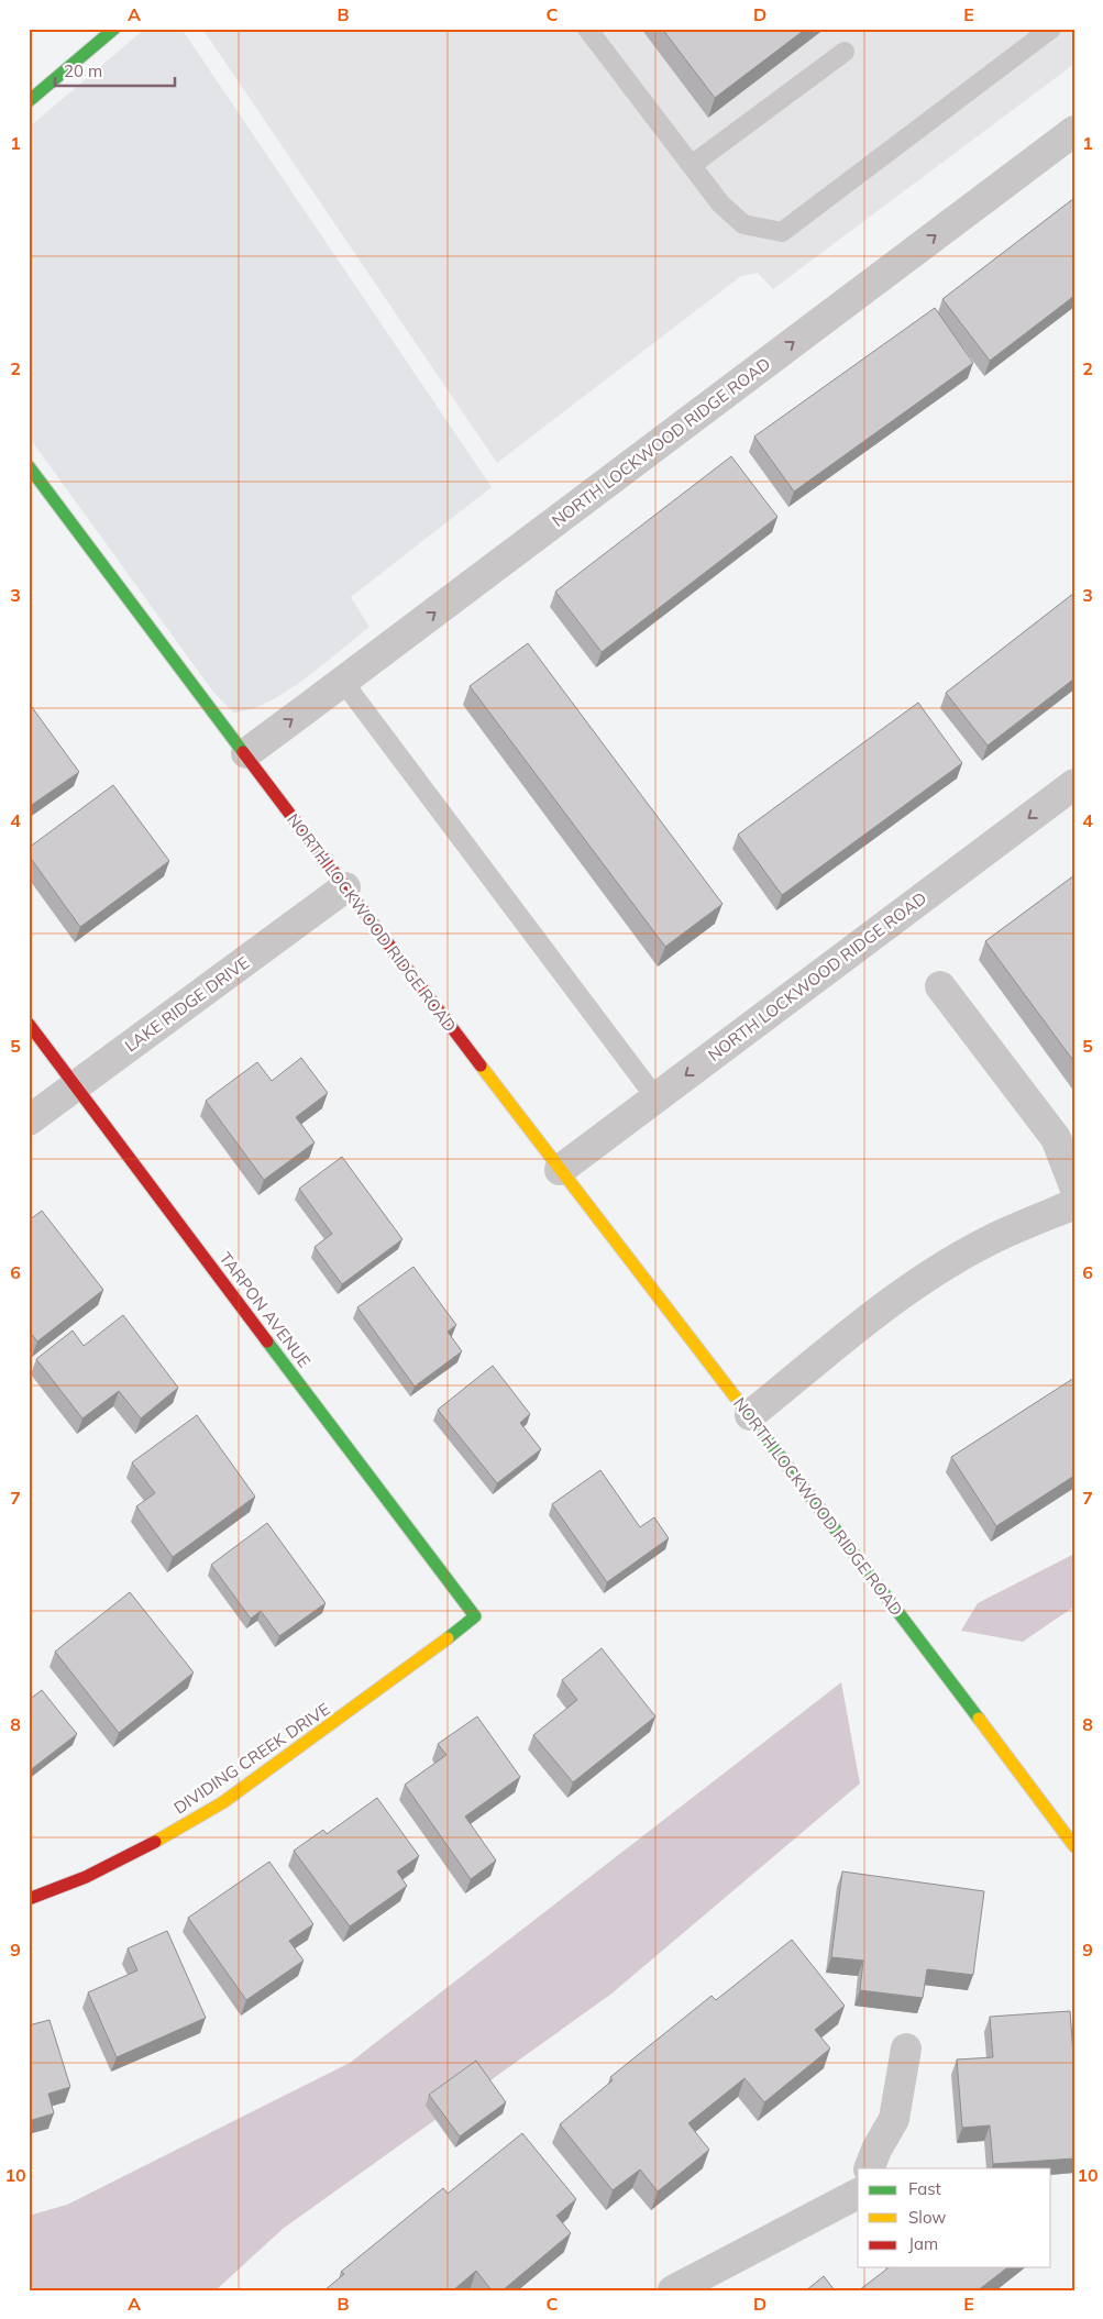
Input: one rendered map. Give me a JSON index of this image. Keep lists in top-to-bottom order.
{
  "streets": {
    "street": [
      "NORTH LOCKWOOD RIDGE ROAD",
      "LAKE RIDGE DRIVE",
      "TARPON AVENUE",
      "DIVIDING CREEK DRIVE"
    ]
  },
  "crossings": [
    ["NORTH LOCKWOOD RIDGE ROAD", "LAKE RIDGE DRIVE"],
    ["LAKE RIDGE DRIVE", "TARPON AVENUE"],
    ["TARPON AVENUE", "DIVIDING CREEK DRIVE"]
  ],
  "legend": ["Fast", "Slow", "Jam"],
  "scale_bar": "20 m",
  "grid": {
    "columns": [
      "A",
      "B",
      "C",
      "D",
      "E"
    ],
    "rows": [
      "1",
      "2",
      "3",
      "4",
      "5",
      "6",
      "7",
      "8",
      "9",
      "10"
    ]
  }
}
